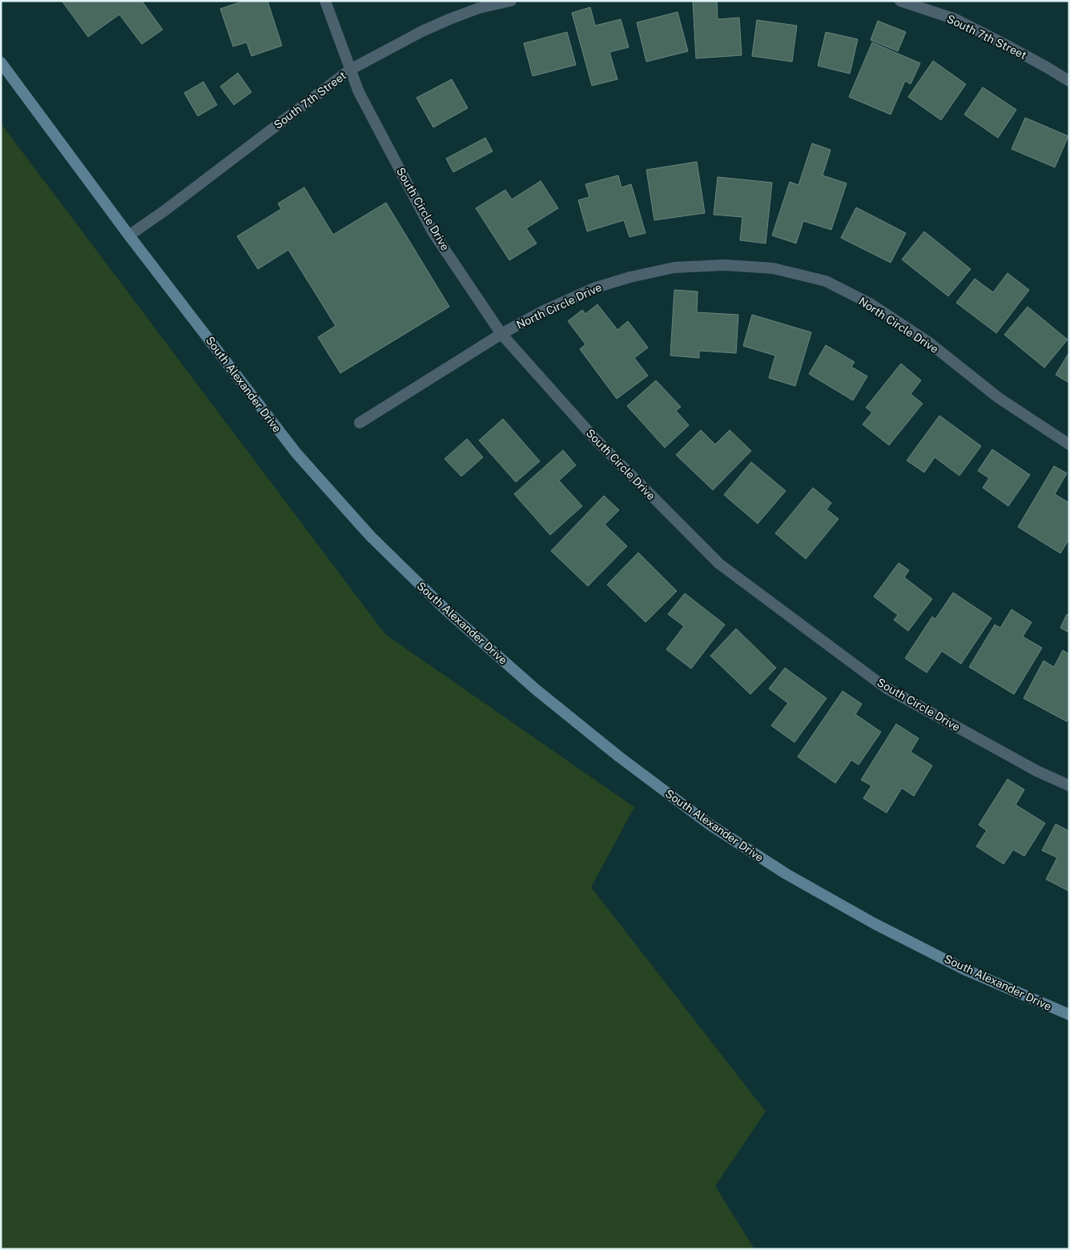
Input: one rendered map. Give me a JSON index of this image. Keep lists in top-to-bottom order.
{
  "streets": {
    "main road": ["South Alexander Drive"],
    "street": ["South 7th Street", "South Circle Drive", "North Circle Drive"]
  },
  "crossings": [
    ["South 7th Street", "South Circle Drive"],
    ["South 7th Street", "South Alexander Drive"],
    ["South Circle Drive", "North Circle Drive"]
  ]
}
